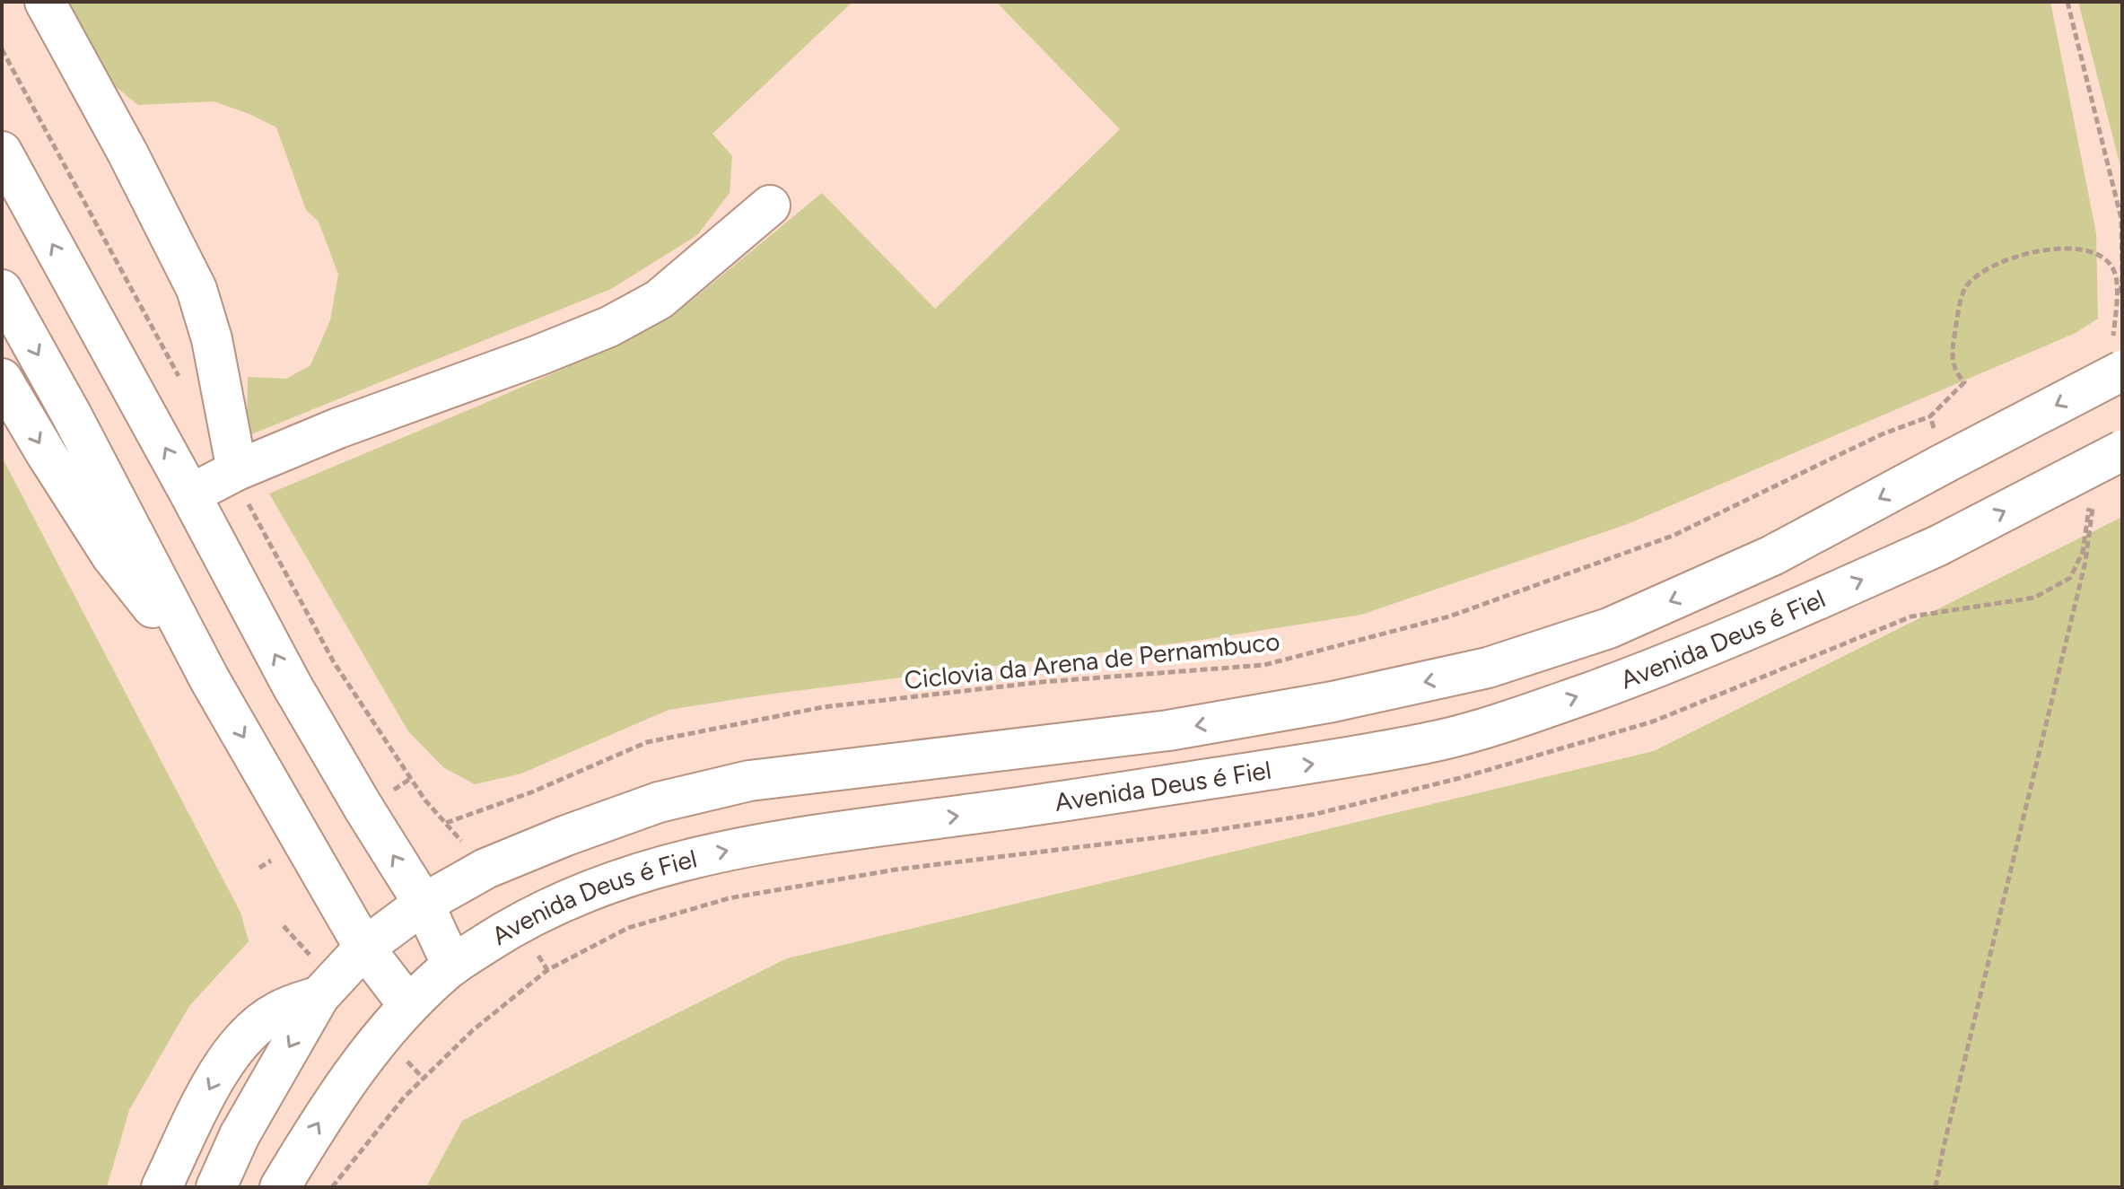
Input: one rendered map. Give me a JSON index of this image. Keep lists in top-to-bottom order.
{
  "streets": {
    "main road": ["Avenida Deus é Fiel"],
    "path": ["Ciclovia da Arena de Pernambuco"]
  }
}
